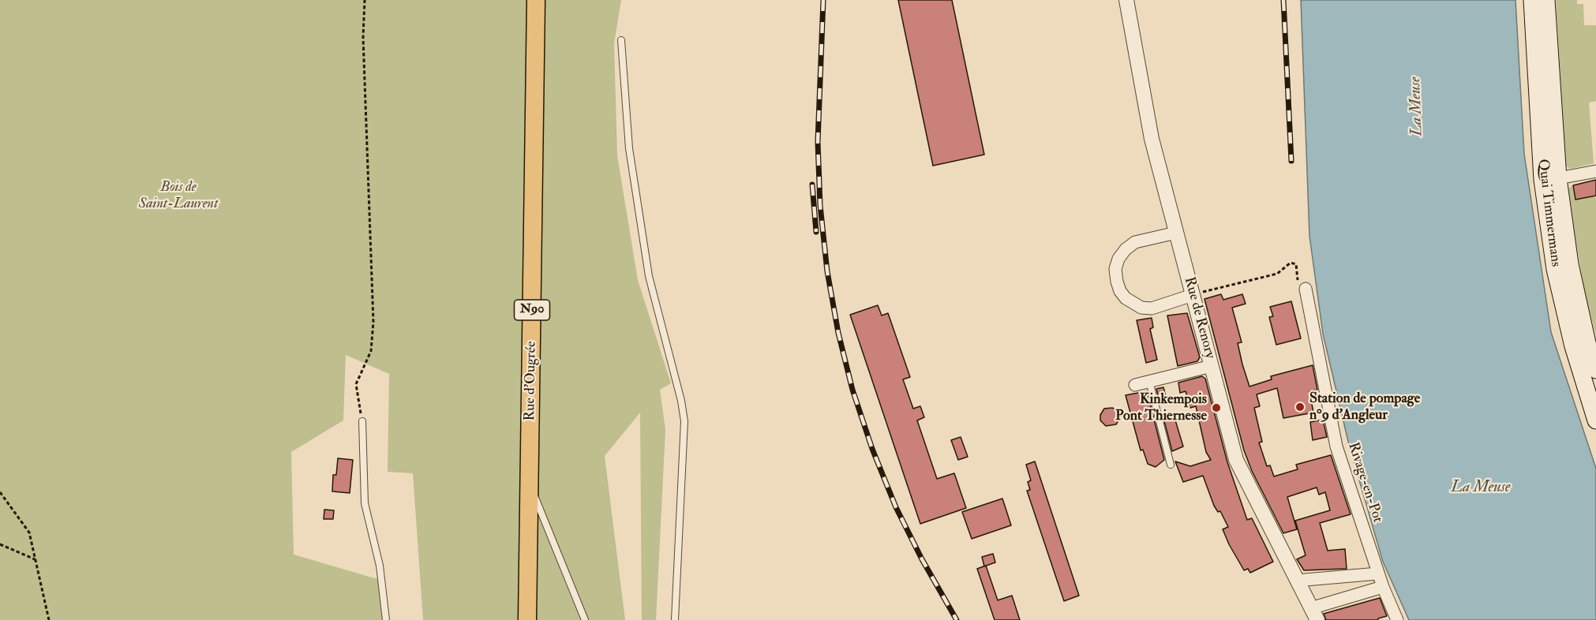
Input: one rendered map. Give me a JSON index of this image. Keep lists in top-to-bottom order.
{
  "streets": {
    "main road": ["Quai Timmermans", "N90", "Rue d'Ougrée"],
    "street": ["Rue de Renory", "Rivage-en-Pot"]
  },
  "water": ["La Meuse"],
  "parks": ["Bois de Saint-Laurent"],
  "places": ["Station de pompage n°9 d'Angleur", "Kinkempois Pont Thiernesse"]
}
